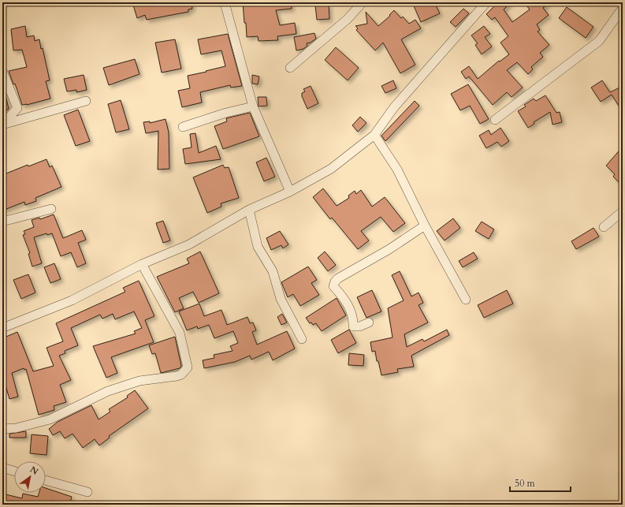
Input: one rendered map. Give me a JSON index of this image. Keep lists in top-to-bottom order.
{
  "scale_bar": "50 m",
  "north": "top right"
}
